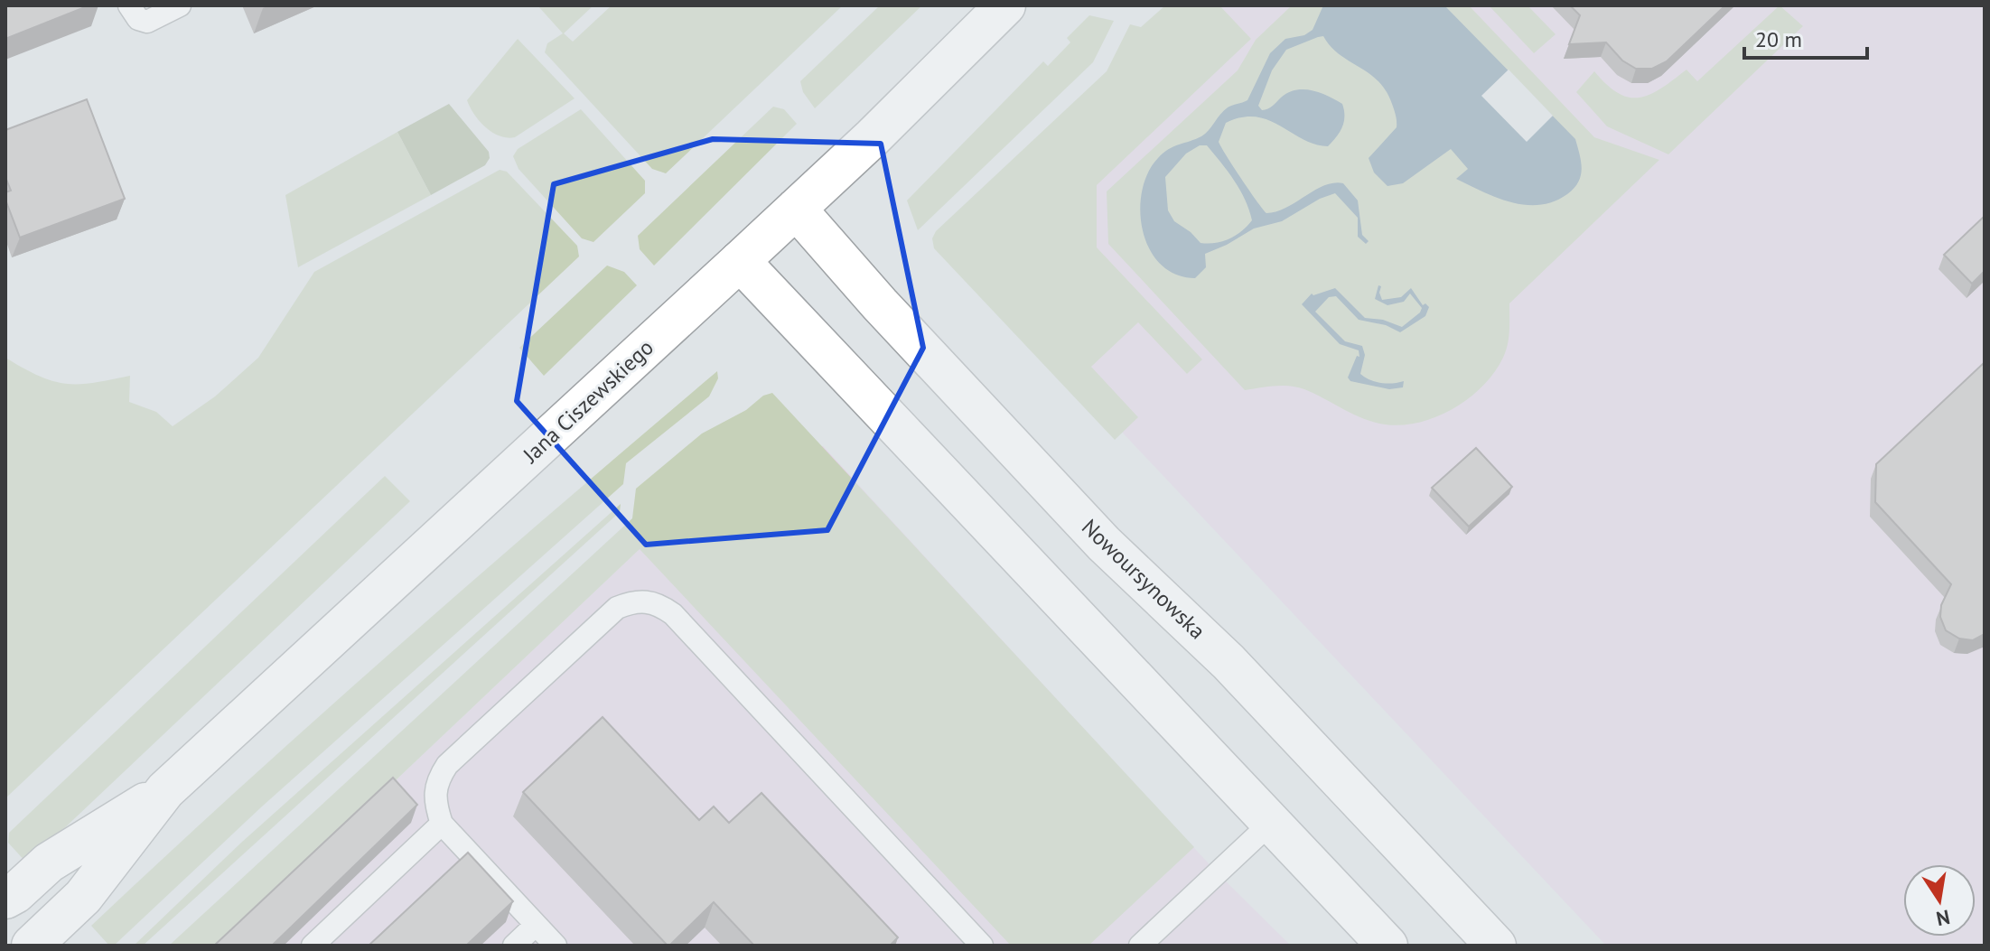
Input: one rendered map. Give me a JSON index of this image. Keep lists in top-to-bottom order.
{
  "streets": {
    "street": ["Jana Ciszewskiego", "Nowoursynowska"]
  },
  "crossings": [
    ["Jana Ciszewskiego", "Nowoursynowska"]
  ],
  "scale_bar": "20 m",
  "north": "bottom"
}
